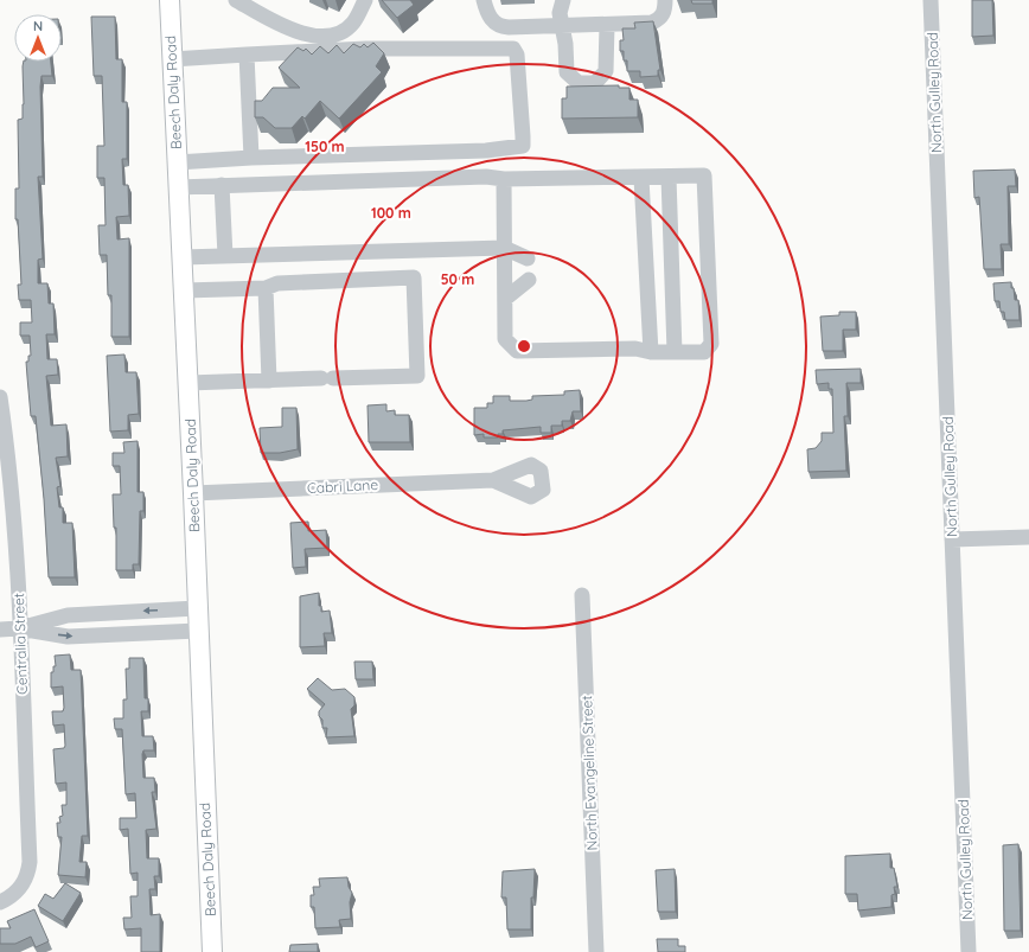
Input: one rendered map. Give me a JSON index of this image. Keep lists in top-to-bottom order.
{
  "streets": {
    "main road": ["Beech Daly Road"],
    "street": [
      "North Gulley Road",
      "Cabri Lane",
      "Centralia Street",
      "North Evangeline Street"
    ]
  },
  "crossings": [
    ["Beech Daly Road", "Cabri Lane"]
  ],
  "north": "top",
  "rings": ["150 m", "100 m", "50 m"]
}
